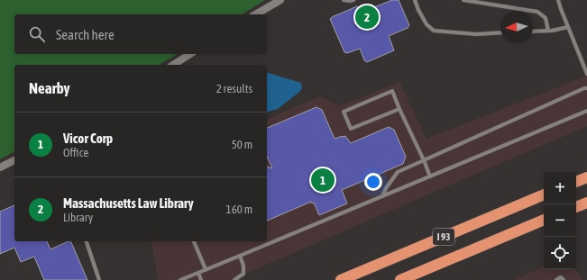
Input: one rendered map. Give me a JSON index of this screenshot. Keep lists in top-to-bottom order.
{
  "streets": {
    "highway": ["I 93"]
  },
  "north": "left",
  "page": {
    "pins": ["2", "1"],
    "search": "Search here",
    "heading": ["Nearby", "2 results"],
    "list": [
      {
        "mark": "1",
        "name": "Vicor Corp",
        "note": "Office",
        "value": "50 m"
      },
      {
        "mark": "2",
        "name": "Massachusetts Law Library",
        "note": "Library",
        "value": "160 m"
      }
    ],
    "map_buttons": ["+", "−"]
  }
}
